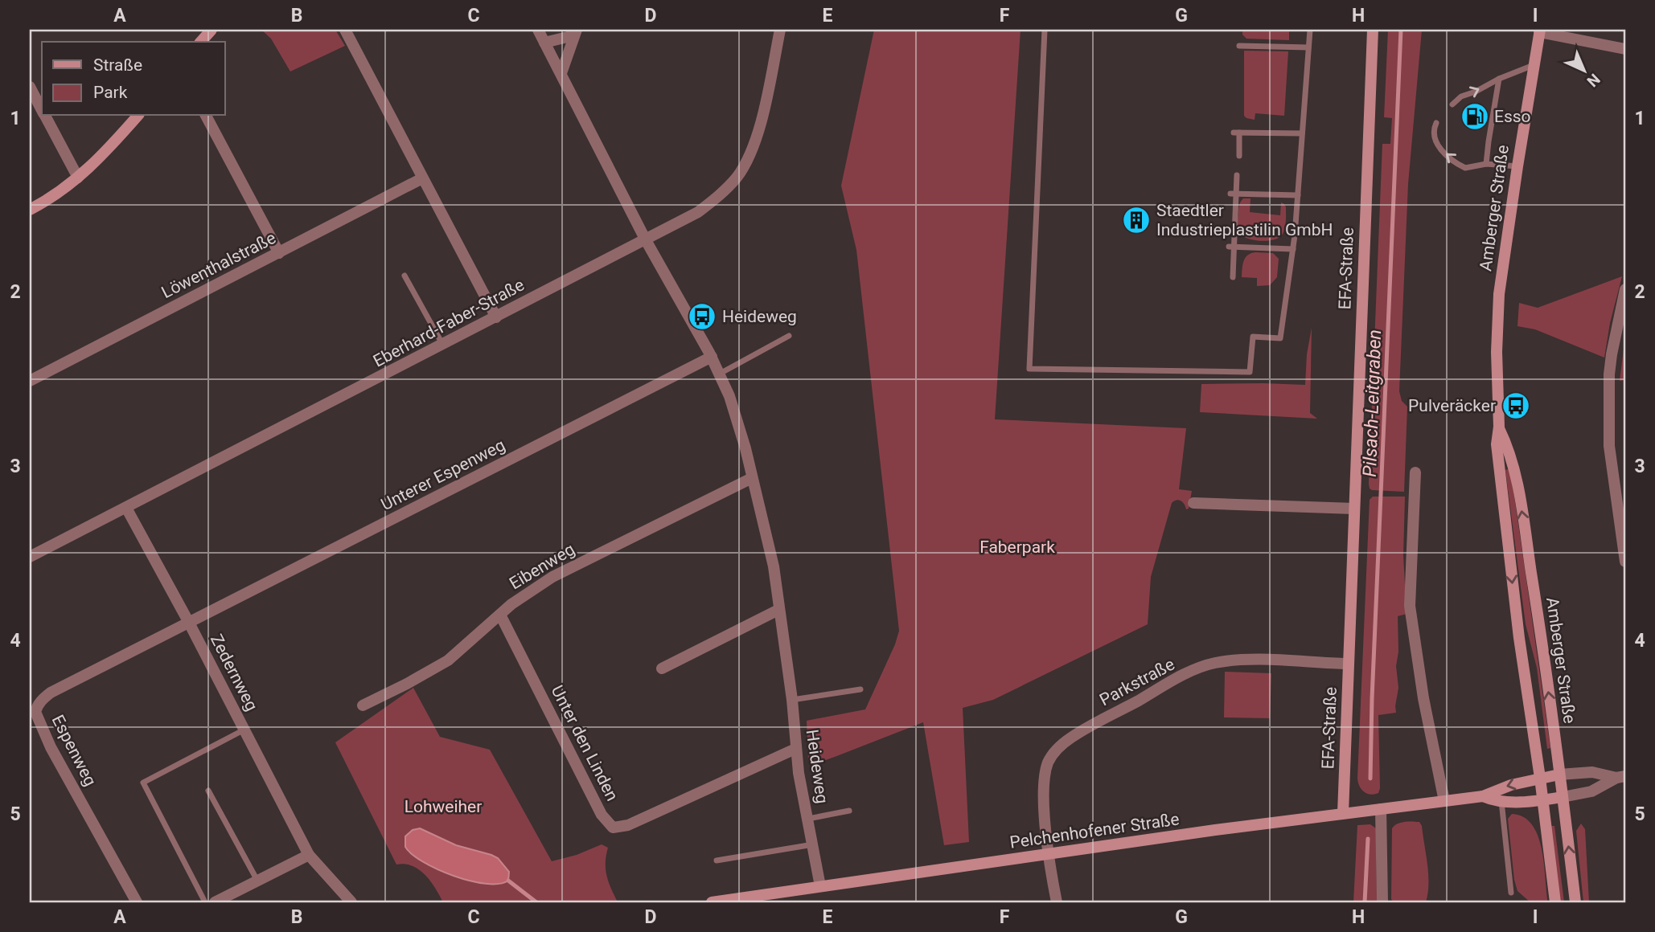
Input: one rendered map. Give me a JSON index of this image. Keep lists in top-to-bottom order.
{
  "streets": {
    "main road": ["Amberger Straße", "EFA-Straße", "Pelchenhofener Straße"],
    "street": [
      "Löwenthalstraße",
      "Eberhard-Faber-Straße",
      "Unterer Espenweg",
      "Eibenweg",
      "Zedernweg",
      "Parkstraße",
      "Unter den Linden",
      "Espenweg",
      "Heideweg"
    ]
  },
  "crossings": [
    ["Amberger Straße", "Pelchenhofener Straße"],
    ["EFA-Straße", "Parkstraße"],
    ["EFA-Straße", "Pelchenhofener Straße"],
    ["Eberhard-Faber-Straße", "Zedernweg"],
    ["Eberhard-Faber-Straße", "Heideweg"],
    ["Unterer Espenweg", "Zedernweg"],
    ["Unterer Espenweg", "Espenweg"],
    ["Unterer Espenweg", "Heideweg"],
    ["Eibenweg", "Unter den Linden"],
    ["Eibenweg", "Heideweg"],
    ["Zedernweg", "Espenweg"],
    ["Parkstraße", "Pelchenhofener Straße"],
    ["Unter den Linden", "Heideweg"],
    ["Heideweg", "Pelchenhofener Straße"]
  ],
  "water": ["Pilsach-Leitgraben"],
  "parks": ["Faberpark", "Lohweiher"],
  "places": {
    "fuel station": ["Esso"],
    "building": ["Staedtler Industrieplastilin GmbH"],
    "bus stop": ["Heideweg", "Pulveräcker"]
  },
  "legend": ["Straße", "Park"],
  "north": "bottom right",
  "grid": {
    "columns": [
      "A",
      "B",
      "C",
      "D",
      "E",
      "F",
      "G",
      "H",
      "I"
    ],
    "rows": [
      "1",
      "2",
      "3",
      "4",
      "5"
    ]
  }
}
